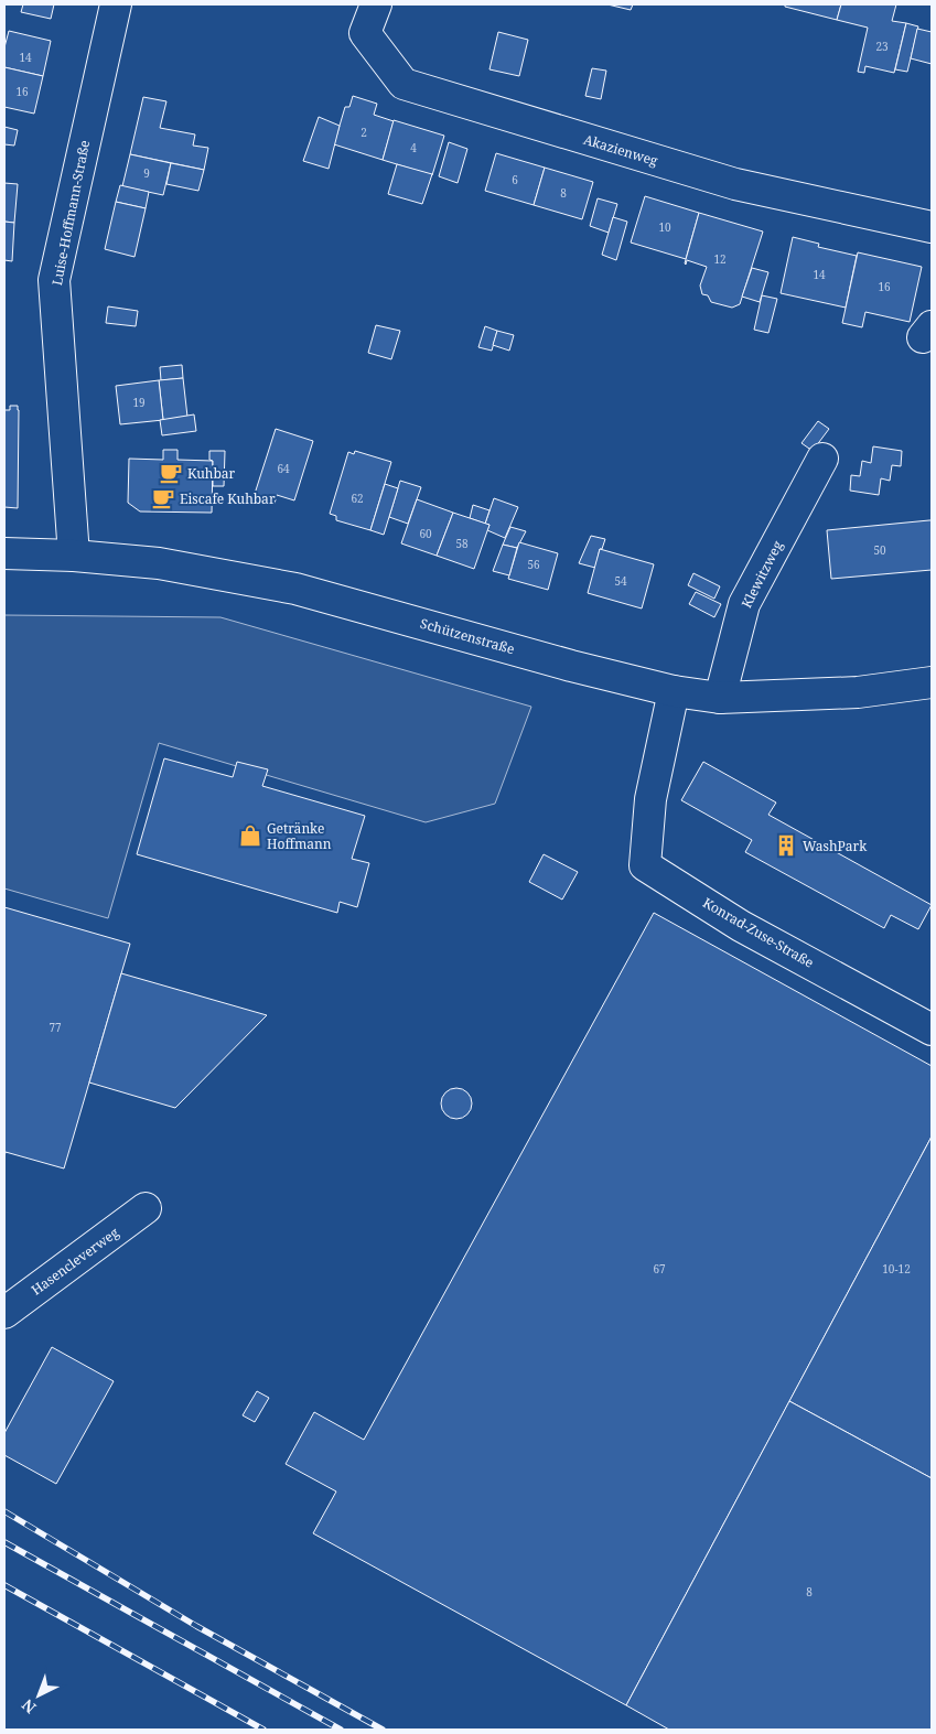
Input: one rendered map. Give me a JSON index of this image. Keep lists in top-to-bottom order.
{
  "streets": {
    "street": [
      "Akazienweg",
      "Luise-Hoffmann-Straße",
      "Klewitzweg",
      "Schützenstraße",
      "Konrad-Zuse-Straße",
      "Hasencleverweg"
    ]
  },
  "crossings": [
    ["Luise-Hoffmann-Straße", "Schützenstraße"],
    ["Klewitzweg", "Schützenstraße"],
    ["Schützenstraße", "Konrad-Zuse-Straße"]
  ],
  "places": {
    "cafe": ["Kuhbar", "Eiscafe Kuhbar"],
    "shop": ["Getränke Hoffmann"],
    "building": ["WashPark"]
  },
  "house_numbers": [
    "23",
    "14",
    "16",
    "2",
    "4",
    "9",
    "6",
    "8",
    "10",
    "12",
    "14",
    "16",
    "19",
    "64",
    "62",
    "60",
    "58",
    "50",
    "56",
    "54",
    "77",
    "67",
    "10-12",
    "8"
  ],
  "north": "bottom left"
}
